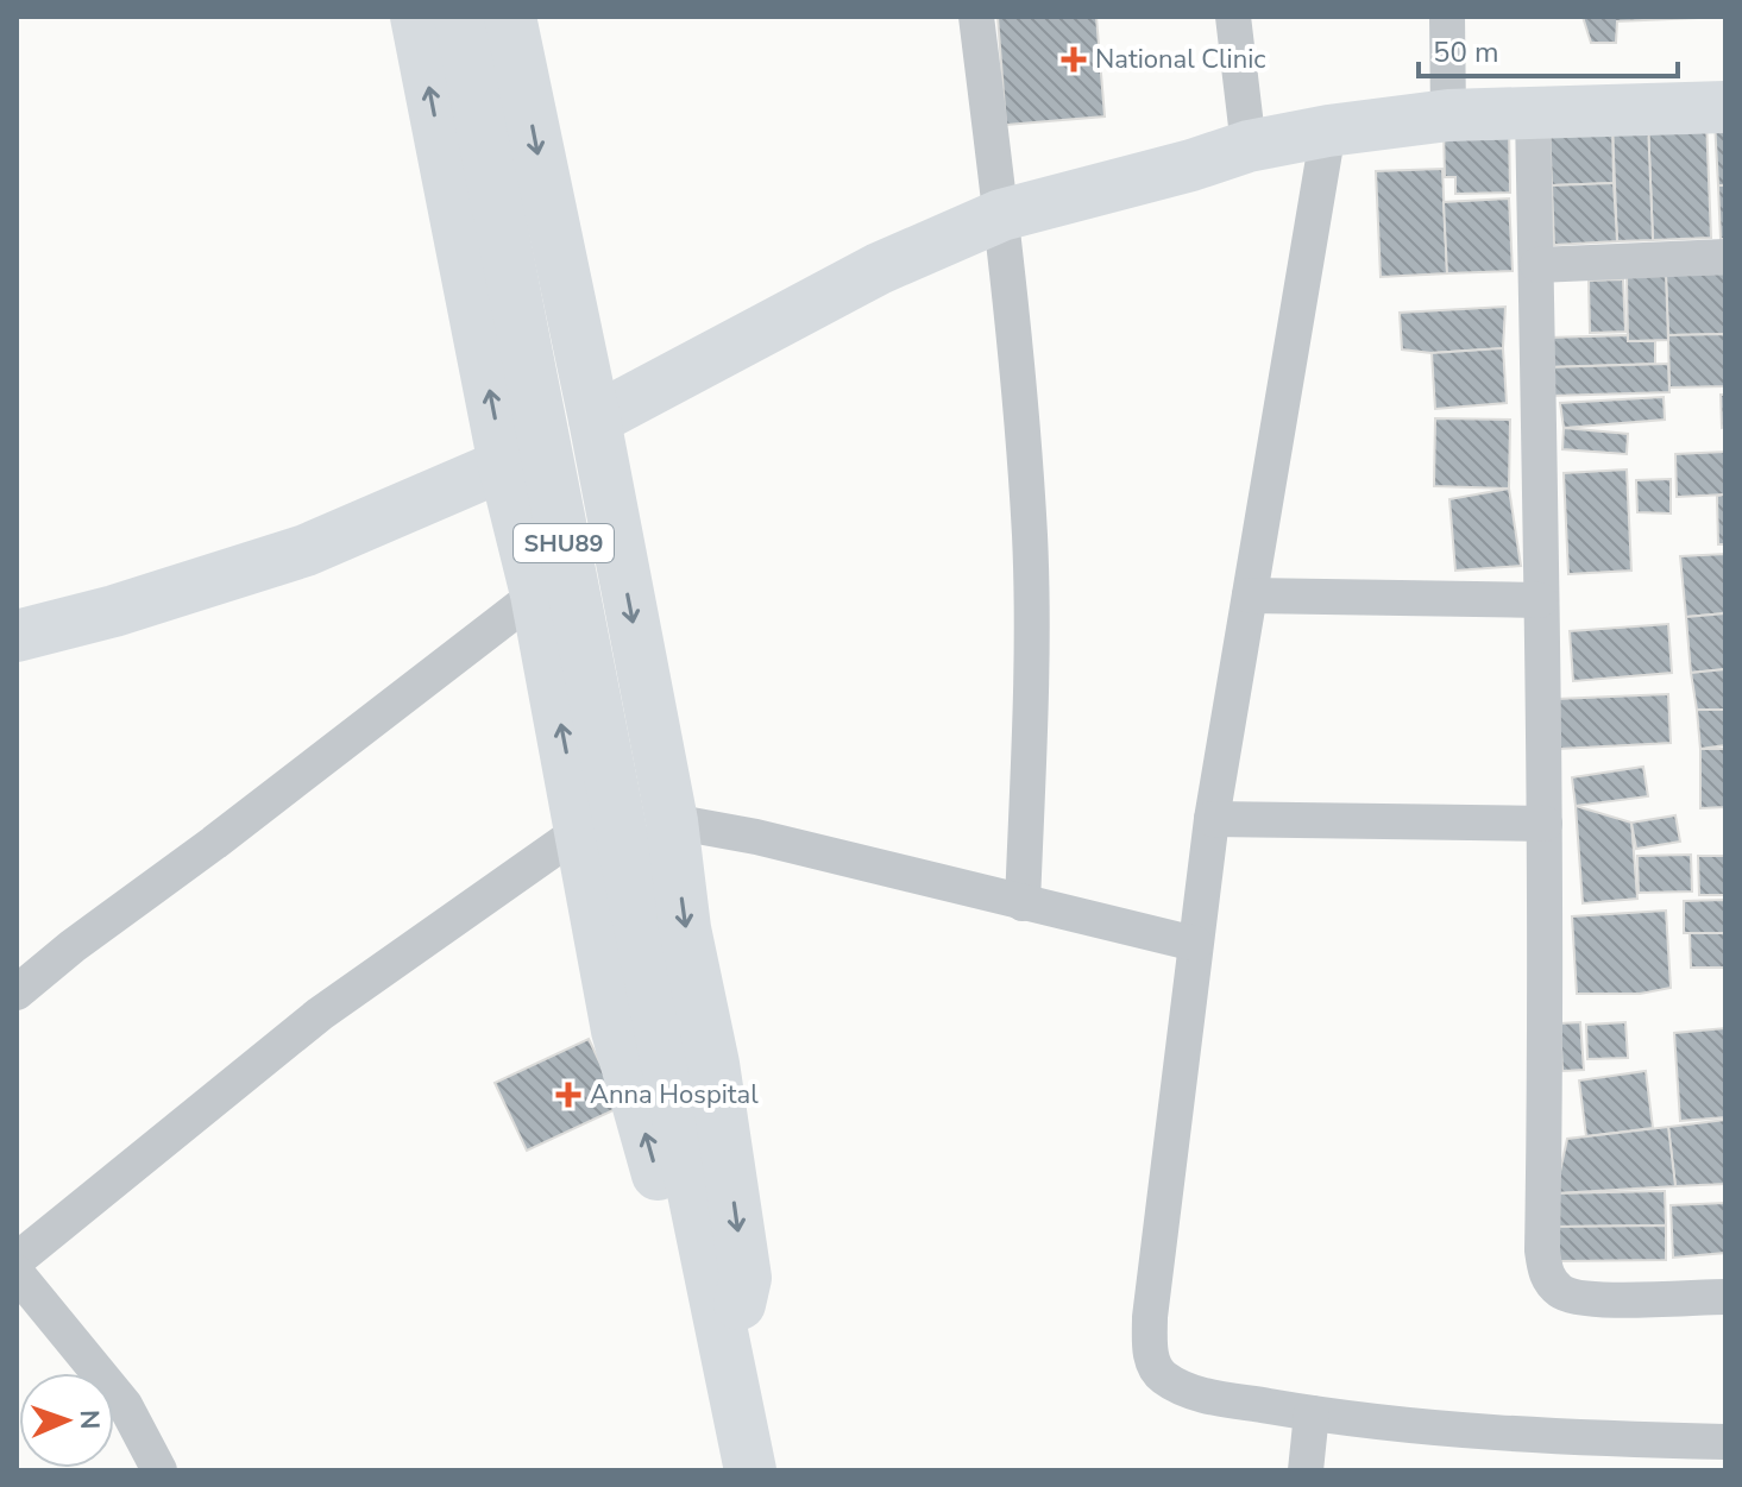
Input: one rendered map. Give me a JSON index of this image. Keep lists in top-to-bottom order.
{
  "streets": {
    "main road": ["SHU89"]
  },
  "places": {
    "health": ["National Clinic", "Anna Hospital"]
  },
  "scale_bar": "50 m",
  "north": "right"
}
